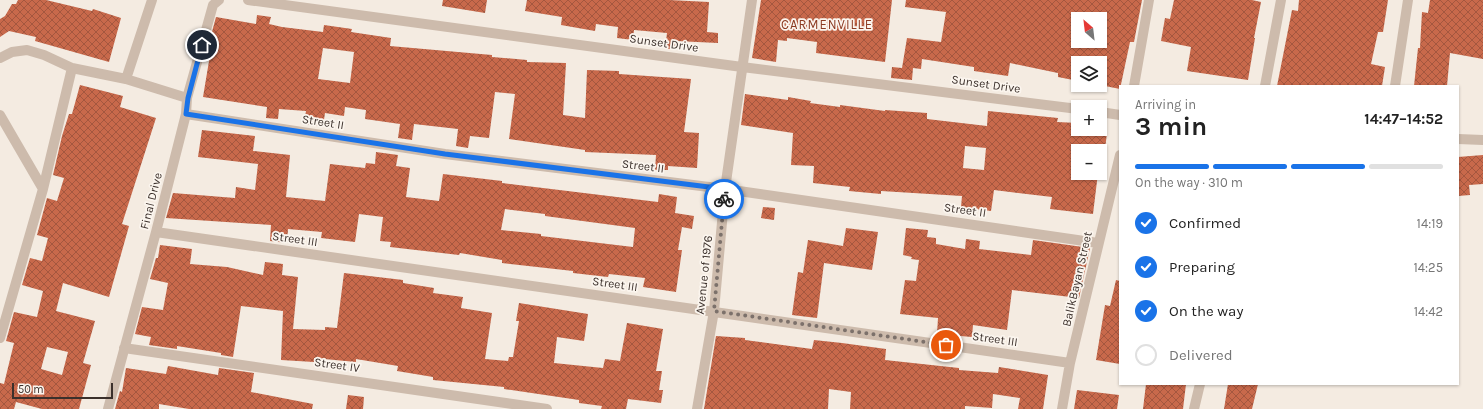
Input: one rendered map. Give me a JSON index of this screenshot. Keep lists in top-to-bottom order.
{
  "streets": {
    "street": [
      "Sunset Drive",
      "Street II",
      "Final Drive",
      "Street III",
      "Avenue of 1976",
      "BalikBayan Street",
      "Street IV"
    ]
  },
  "crossings": [
    ["Sunset Drive", "Avenue of 1976"],
    ["Street II", "Final Drive"],
    ["Street II", "Avenue of 1976"],
    ["Street II", "BalikBayan Street"],
    ["Final Drive", "Street III"],
    ["Final Drive", "Street IV"],
    ["Street III", "Avenue of 1976"],
    ["Street III", "BalikBayan Street"]
  ],
  "districts": ["CARMENVILLE"],
  "scale_bar": "50 m",
  "north": "top left",
  "page": {
    "map_buttons": ["+", "−"],
    "heading": ["3 min", "Arriving in", "14:47–14:52"],
    "bar": "On the way · 310 m",
    "list": [
      ["Confirmed", "14:19"],
      ["Preparing", "14:25"],
      ["On the way", "14:42"],
      "Delivered"
    ],
    "scale": "50 m"
  }
}
